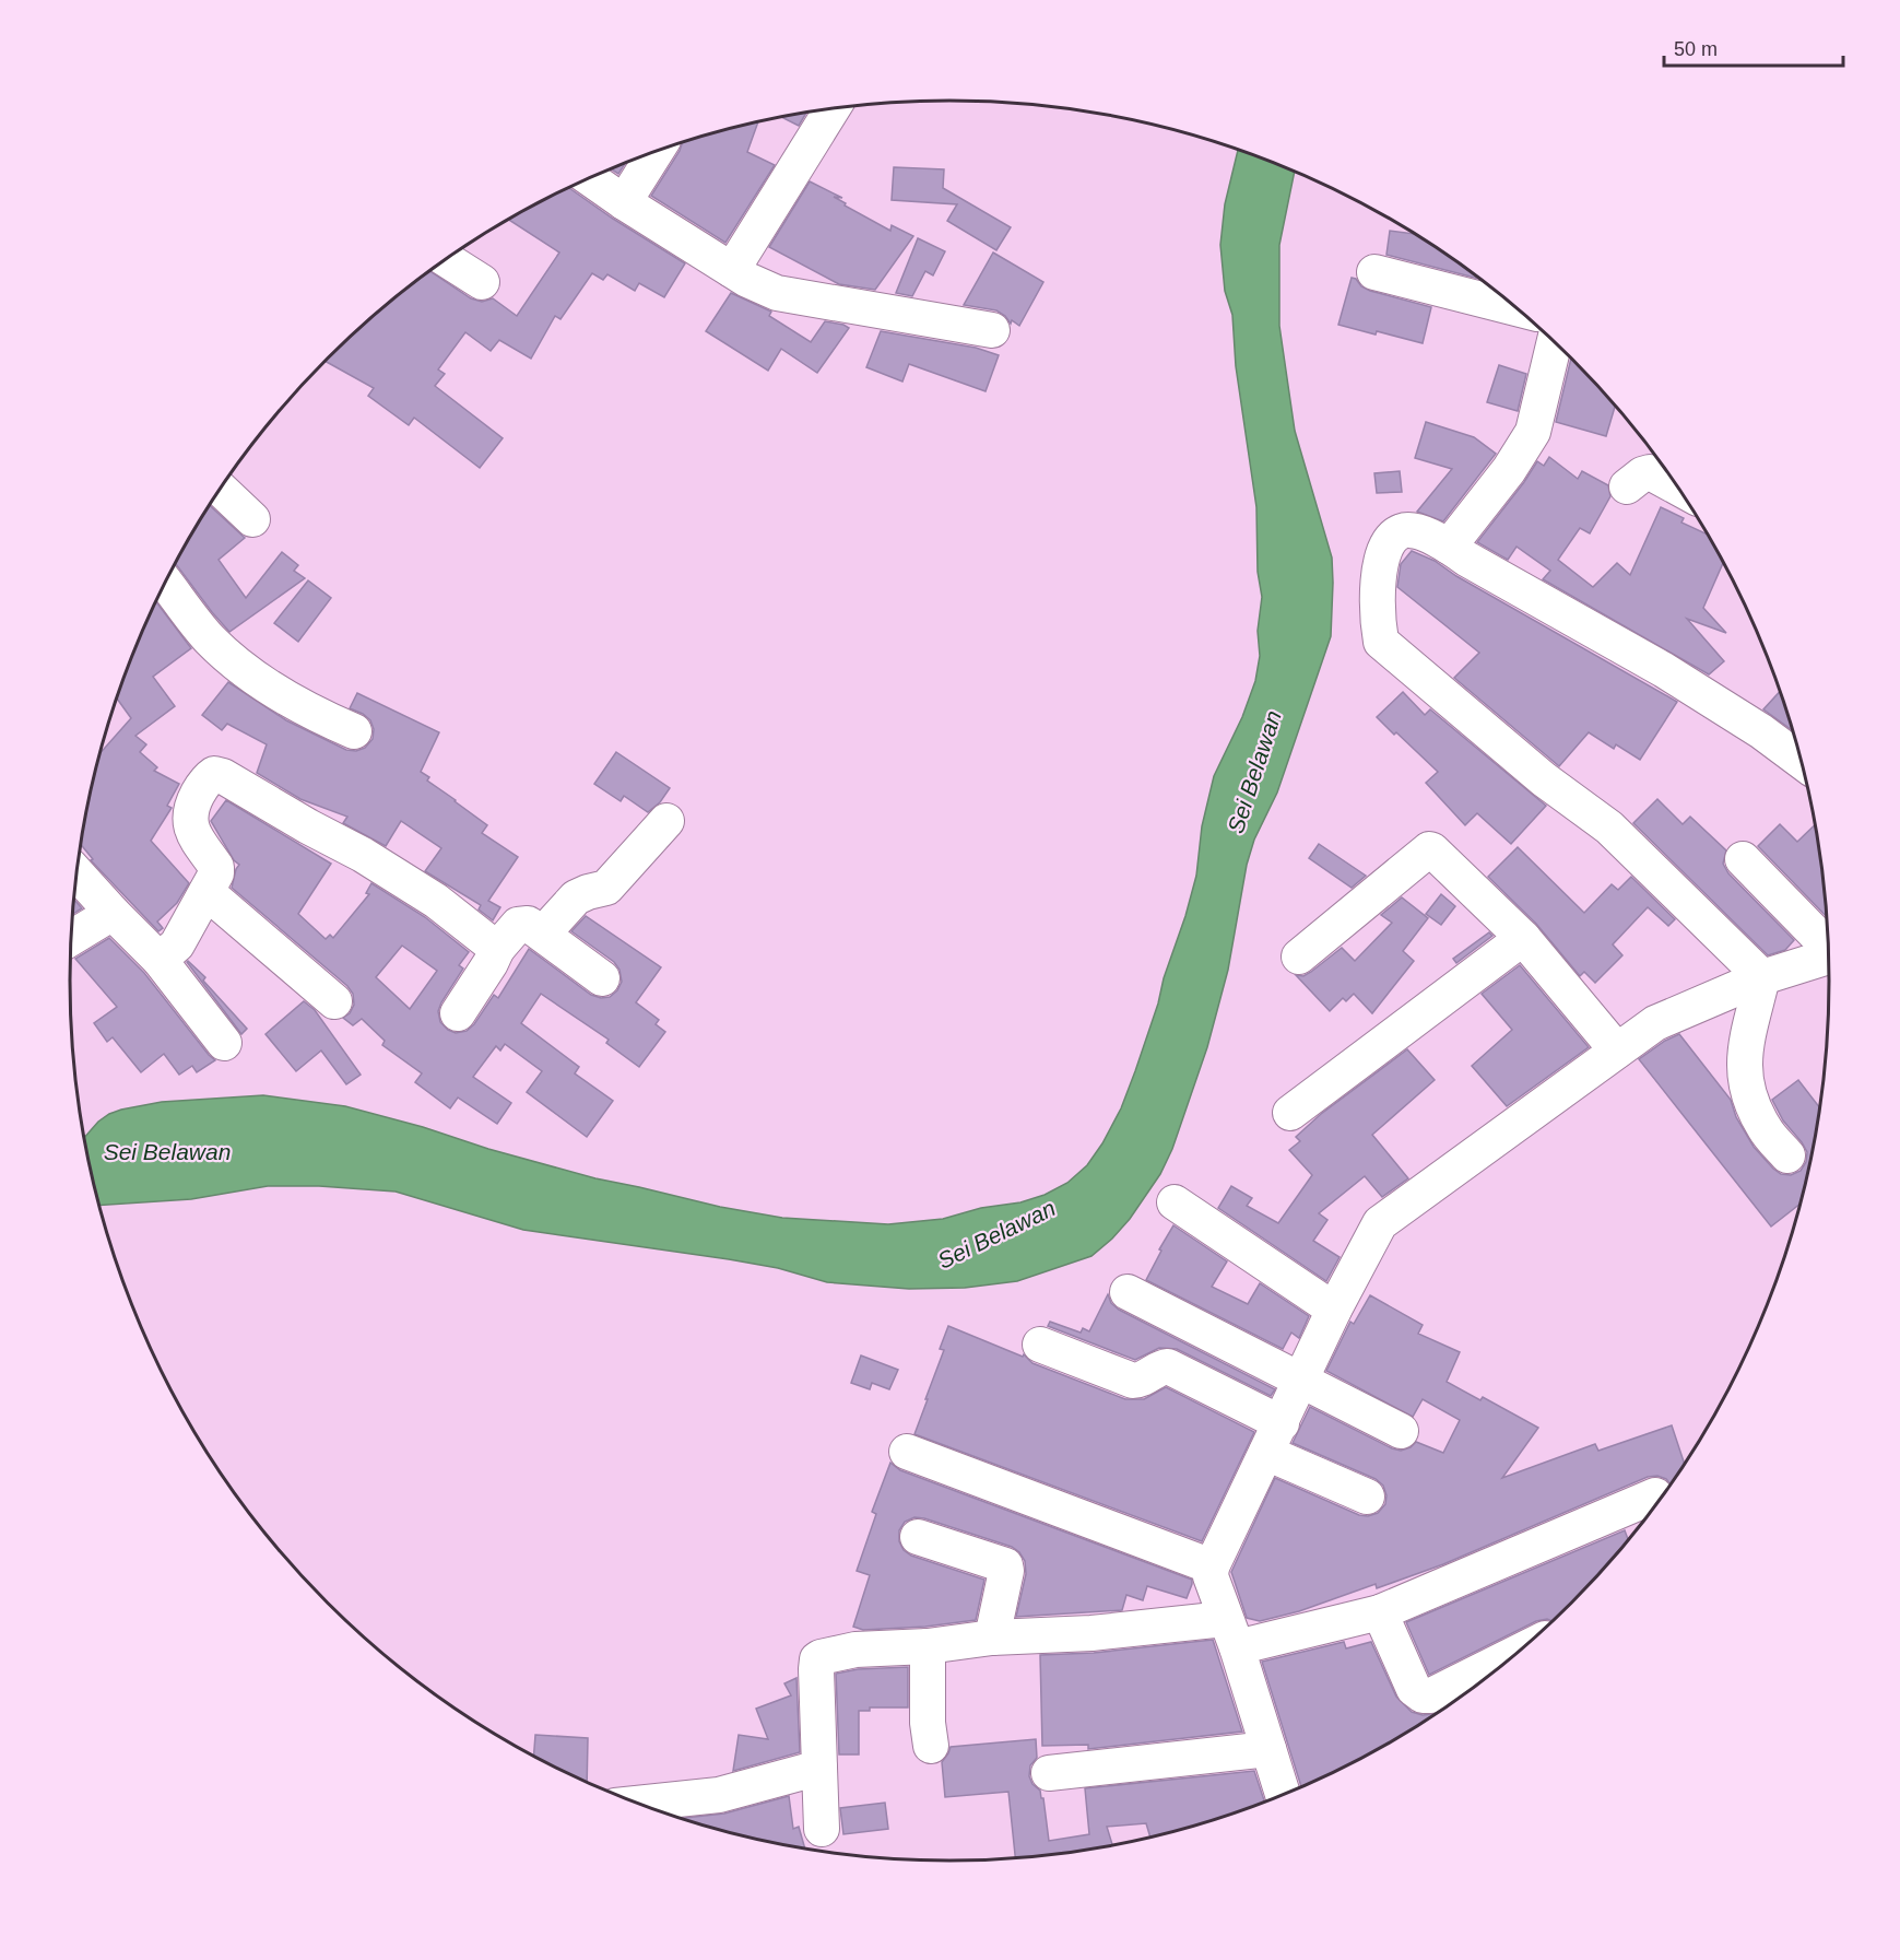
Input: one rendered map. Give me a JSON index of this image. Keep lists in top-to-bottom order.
{
  "water": ["Sei Belawan"],
  "scale_bar": "50 m"
}
